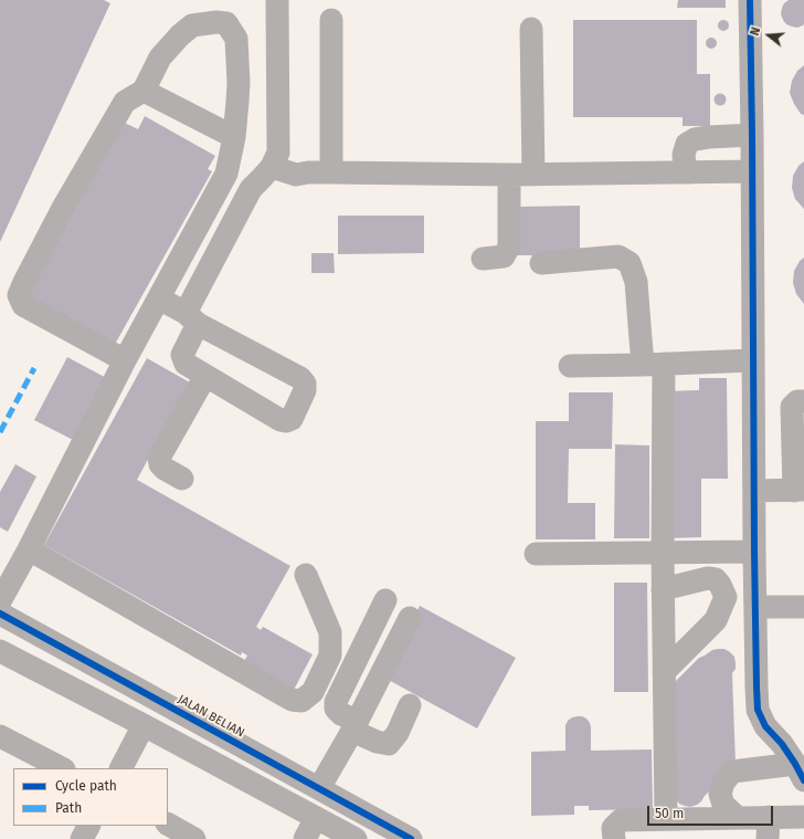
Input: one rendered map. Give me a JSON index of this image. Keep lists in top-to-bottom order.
{
  "streets": {
    "street": ["JALAN BELIAN"]
  },
  "legend": ["Cycle path", "Path"],
  "scale_bar": "50 m",
  "north": "left"
}
